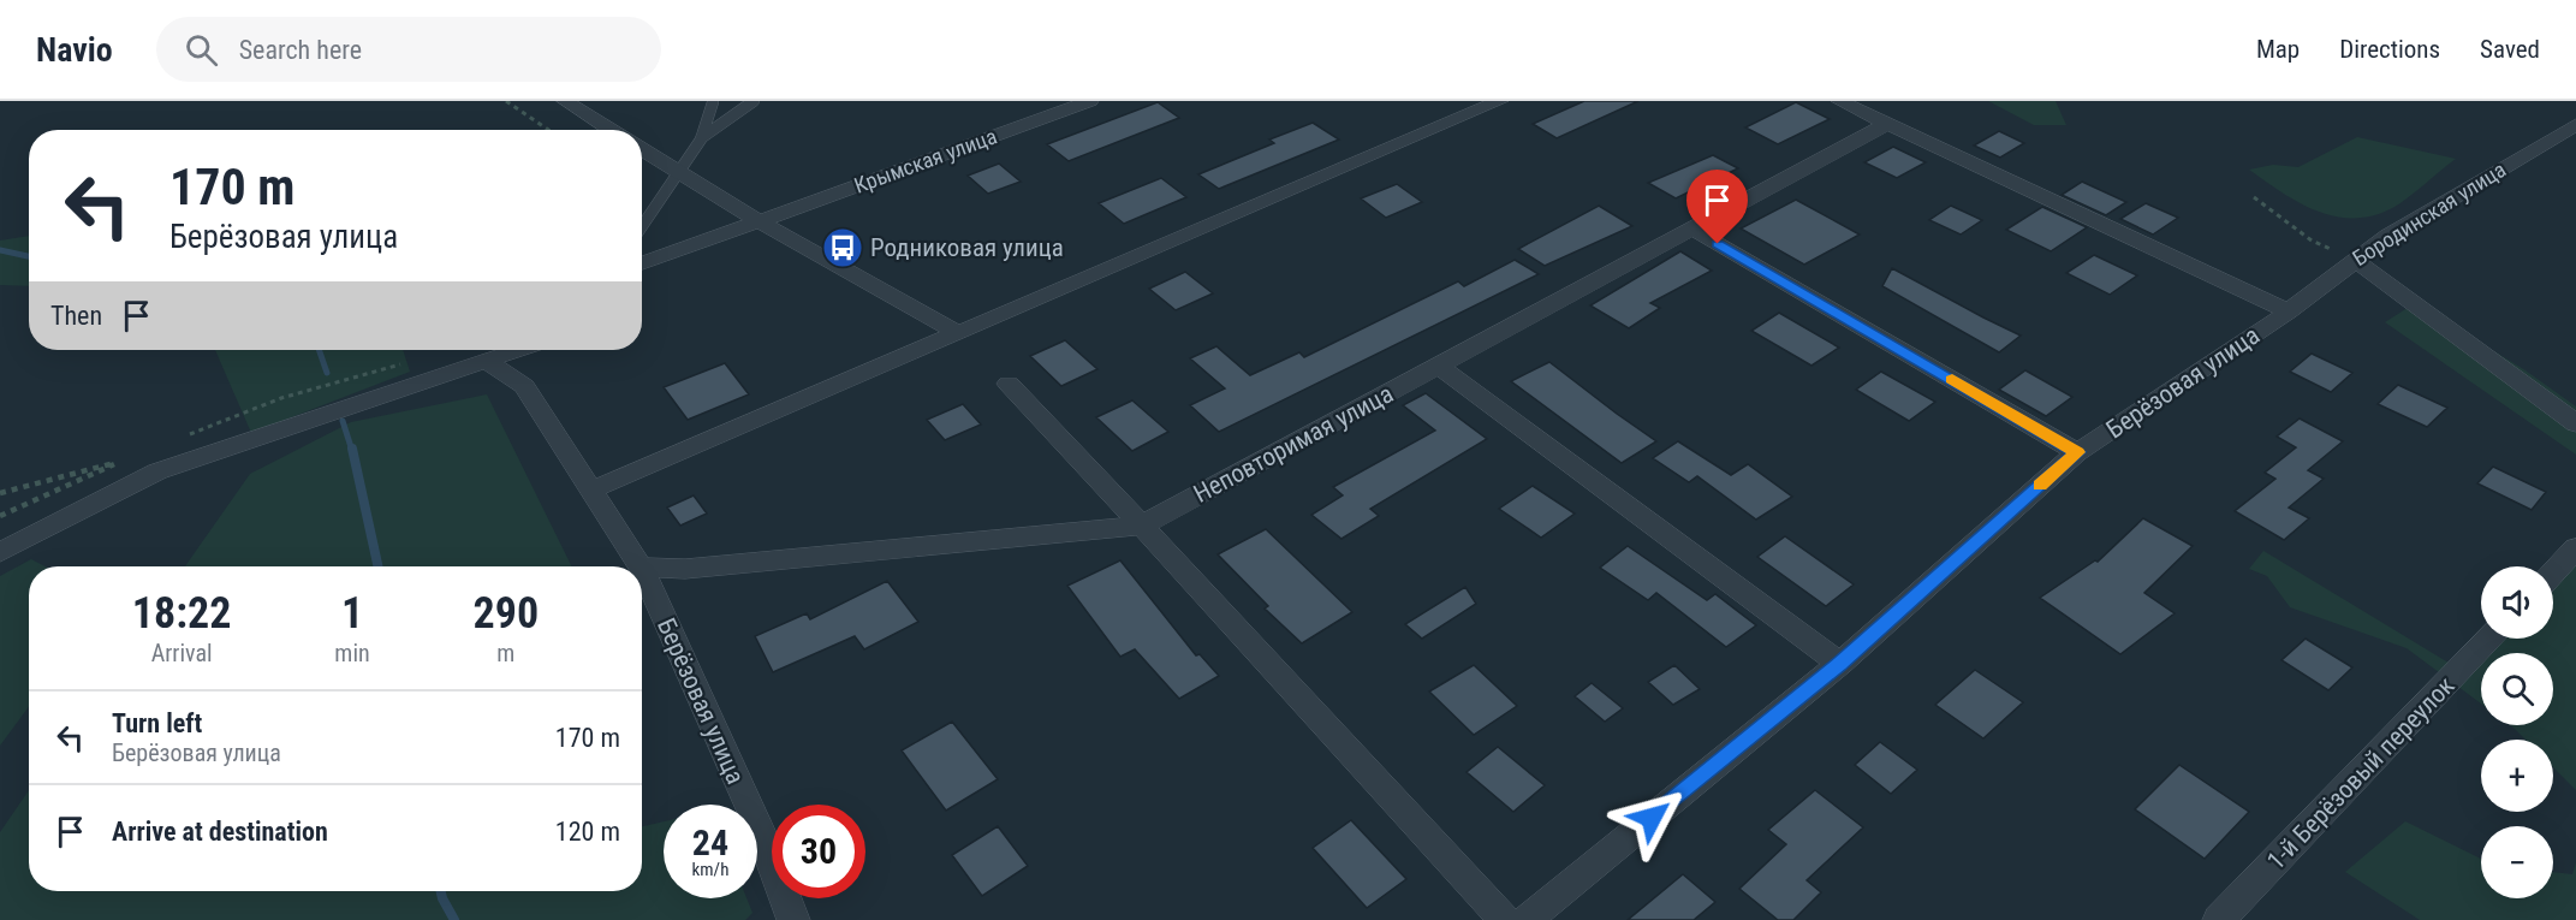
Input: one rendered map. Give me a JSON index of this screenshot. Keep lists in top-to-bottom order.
{
  "streets": {
    "street": [
      "Крымская улица",
      "Бородинская улица",
      "Берёзовая улица",
      "Неповторимая улица",
      "1-й Берёзовый переулок"
    ]
  },
  "crossings": [
    ["Бородинская улица", "Берёзовая улица"],
    ["Берёзовая улица", "Неповторимая улица"]
  ],
  "places": {
    "bus stop": ["Родниковая улица"]
  },
  "page": {
    "header": "Navio",
    "search": "Search here",
    "nav": ["Map", "Directions", "Saved"],
    "turn": ["170 m", "Берёзовая улица"],
    "then": "Then",
    "map_buttons": ["+", "−"],
    "eta": [
      "18:22",
      "Arrival",
      "1",
      "min",
      "290",
      "m"
    ],
    "list": [
      {
        "name": "Turn left",
        "note": "Берёзовая улица",
        "value": "170 m"
      },
      {
        "name": "Arrive at destination",
        "value": "120 m"
      }
    ],
    "speed": "24 km/h",
    "limit": "30"
  }
}
